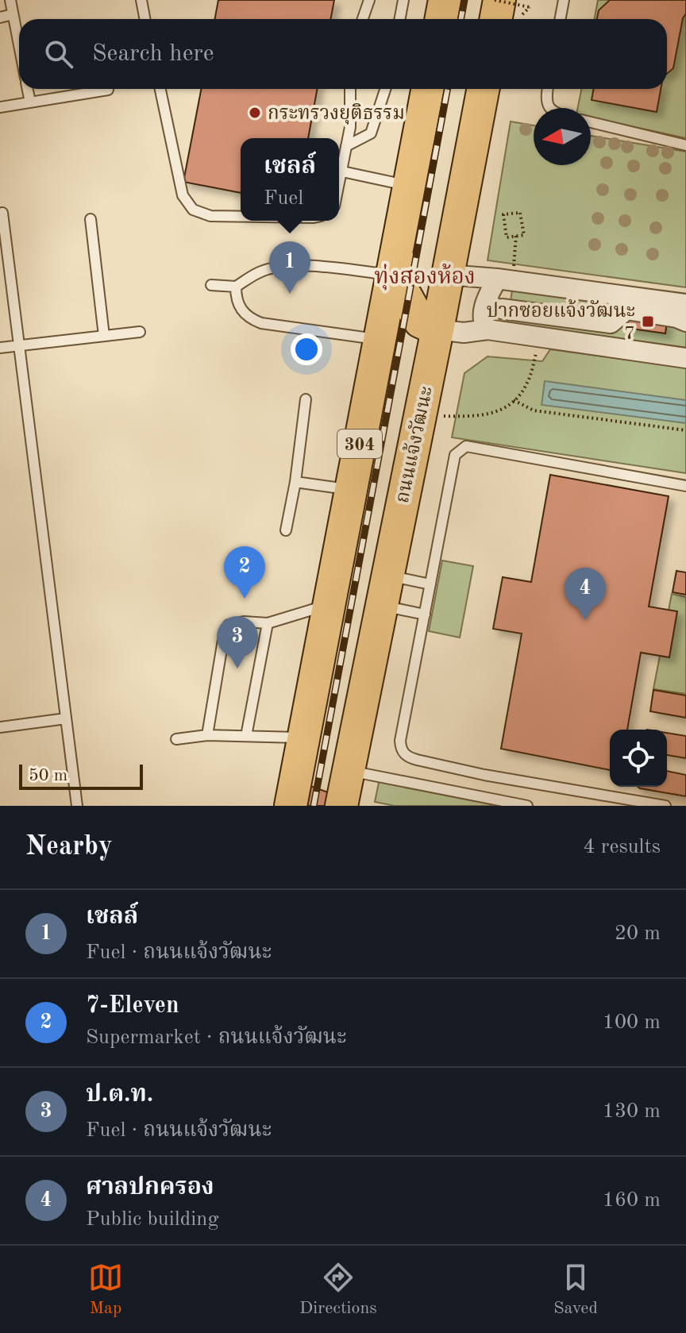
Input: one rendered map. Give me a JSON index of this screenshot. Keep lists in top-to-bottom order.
{
  "streets": {
    "main road": ["304", "ถนนแจ้งวัฒนะ"]
  },
  "districts": ["ทุ่งสองห้อง"],
  "places": {
    "other": ["กระทรวงยุติธรรม"],
    "transit": ["ปากซอยแจ้งวัฒนะ 7"]
  },
  "scale_bar": "50 m",
  "north": "left",
  "page": {
    "search": "Search here",
    "popup": ["เชลล์", "Fuel"],
    "pins": [
      "1",
      "2",
      "4",
      "3"
    ],
    "scale": "50 m",
    "heading": ["Nearby", "4 results"],
    "list": [
      {
        "mark": "1",
        "name": "เชลล์",
        "note": "Fuel · ถนนแจ้งวัฒนะ",
        "value": "20 m"
      },
      {
        "mark": "2",
        "name": "7-Eleven",
        "note": "Supermarket · ถนนแจ้งวัฒนะ",
        "value": "100 m"
      },
      {
        "mark": "3",
        "name": "ป.ต.ท.",
        "note": "Fuel · ถนนแจ้งวัฒนะ",
        "value": "130 m"
      },
      {
        "mark": "4",
        "name": "ศาลปกครอง",
        "note": "Public building",
        "value": "160 m"
      }
    ],
    "nav": ["Map", "Directions", "Saved"]
  }
}
